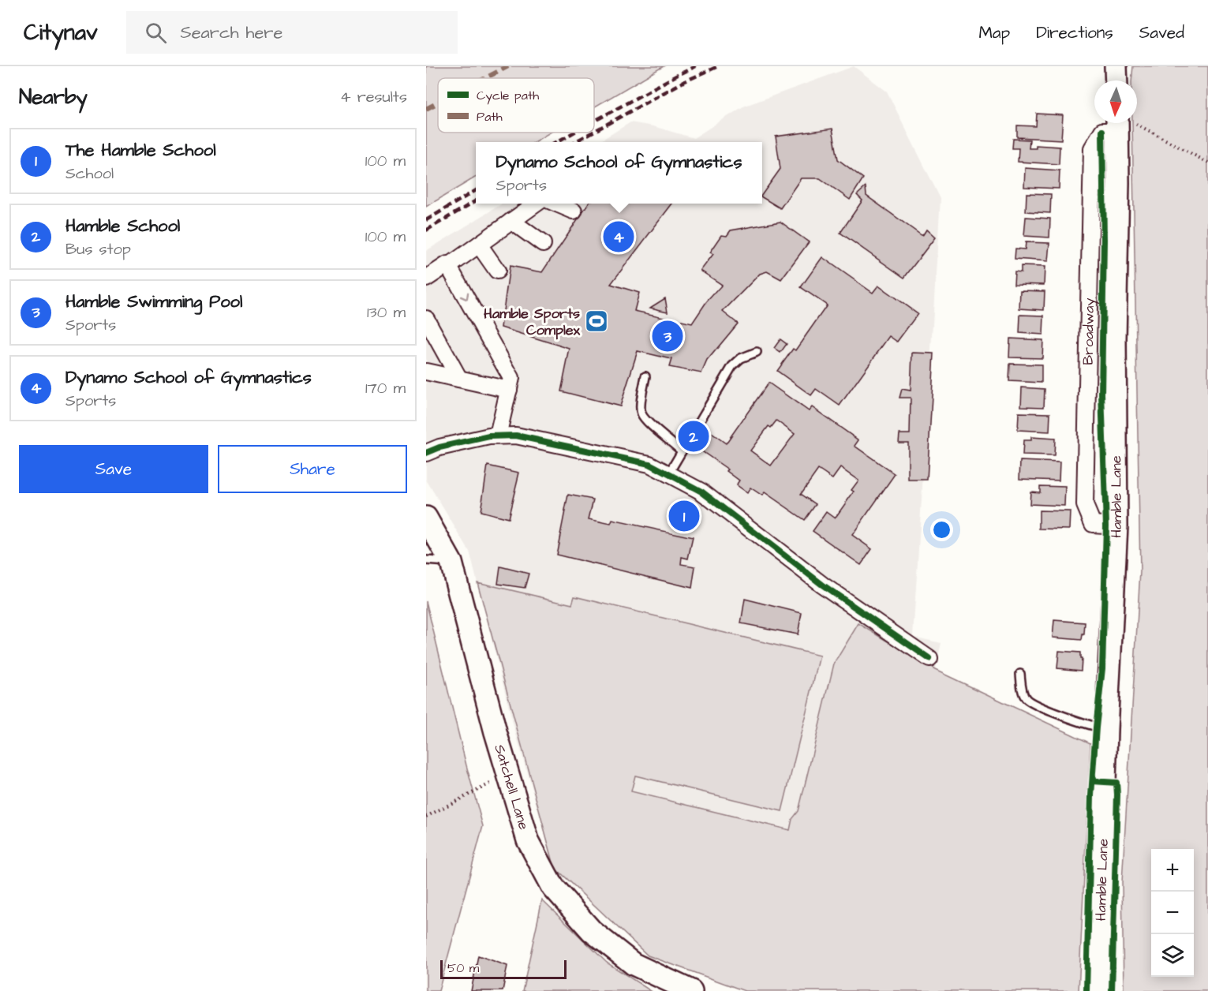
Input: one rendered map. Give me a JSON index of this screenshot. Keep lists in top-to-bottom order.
{
  "streets": {
    "main road": ["Hamble Lane", "Satchell Lane"],
    "street": ["Broadway"]
  },
  "crossings": [
    ["Broadway", "Hamble Lane"]
  ],
  "places": {
    "sports": ["Hamble Sports Complex"]
  },
  "legend": ["Cycle path", "Path"],
  "scale_bar": "50 m",
  "north": "bottom",
  "page": {
    "header": "Citynav",
    "search": "Search here",
    "nav": ["Map", "Directions", "Saved"],
    "heading": ["Nearby", "4 results"],
    "list": [
      {
        "mark": "1",
        "name": "The Hamble School",
        "note": "School",
        "value": "100 m"
      },
      {
        "mark": "2",
        "name": "Hamble School",
        "note": "Bus stop",
        "value": "100 m"
      },
      {
        "mark": "3",
        "name": "Hamble Swimming Pool",
        "note": "Sports",
        "value": "130 m"
      },
      {
        "mark": "4",
        "name": "Dynamo School of Gymnastics",
        "note": "Sports",
        "value": "170 m"
      }
    ],
    "popup": ["Dynamo School of Gymnastics", "Sports"],
    "pins": [
      "4",
      "3",
      "2",
      "1"
    ],
    "buttons": ["Save", "Share"],
    "map_buttons": ["+", "−"],
    "scale": "50 m"
  }
}
